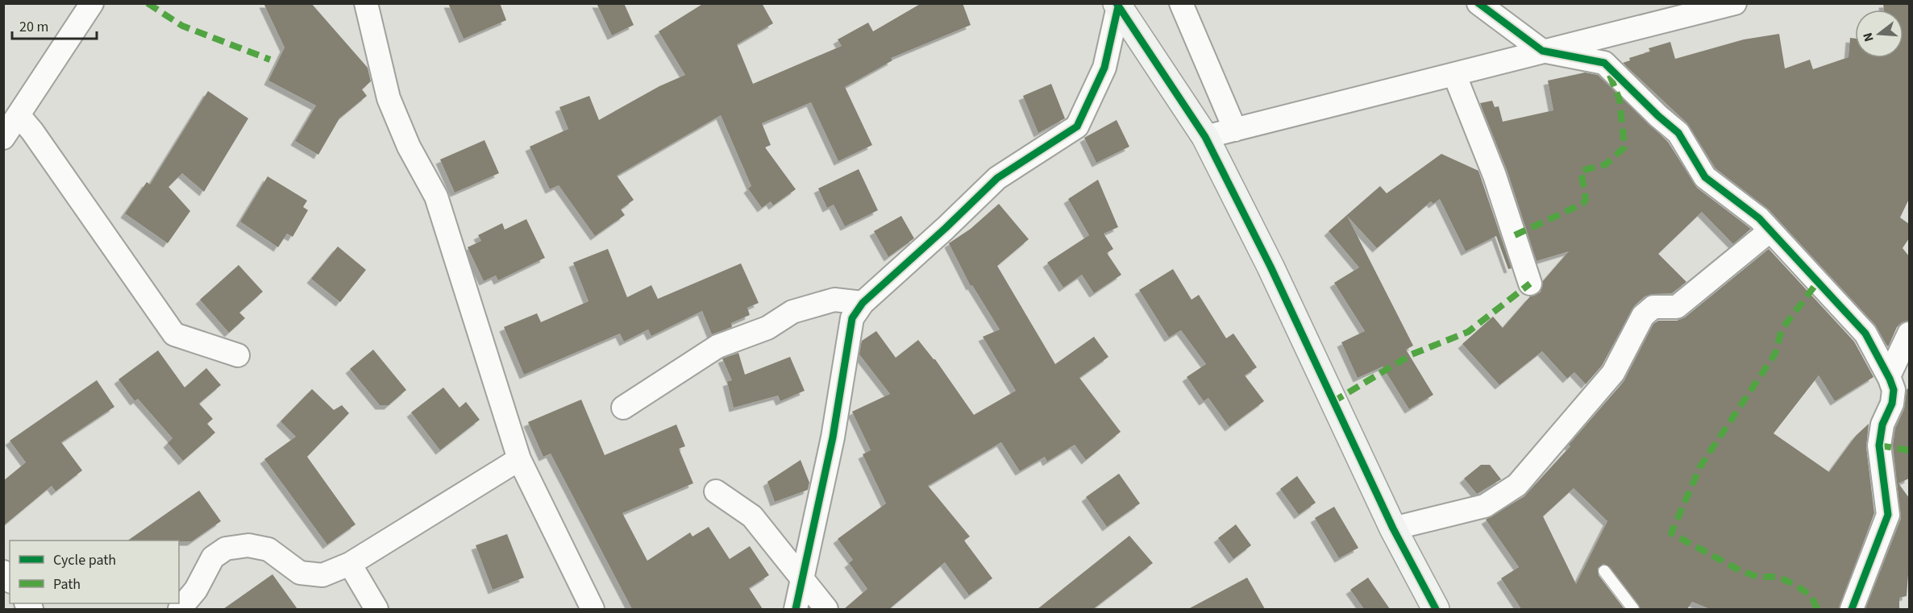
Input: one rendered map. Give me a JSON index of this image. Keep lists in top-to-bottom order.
{
  "legend": ["Cycle path", "Path"],
  "scale_bar": "20 m",
  "north": "left"
}
